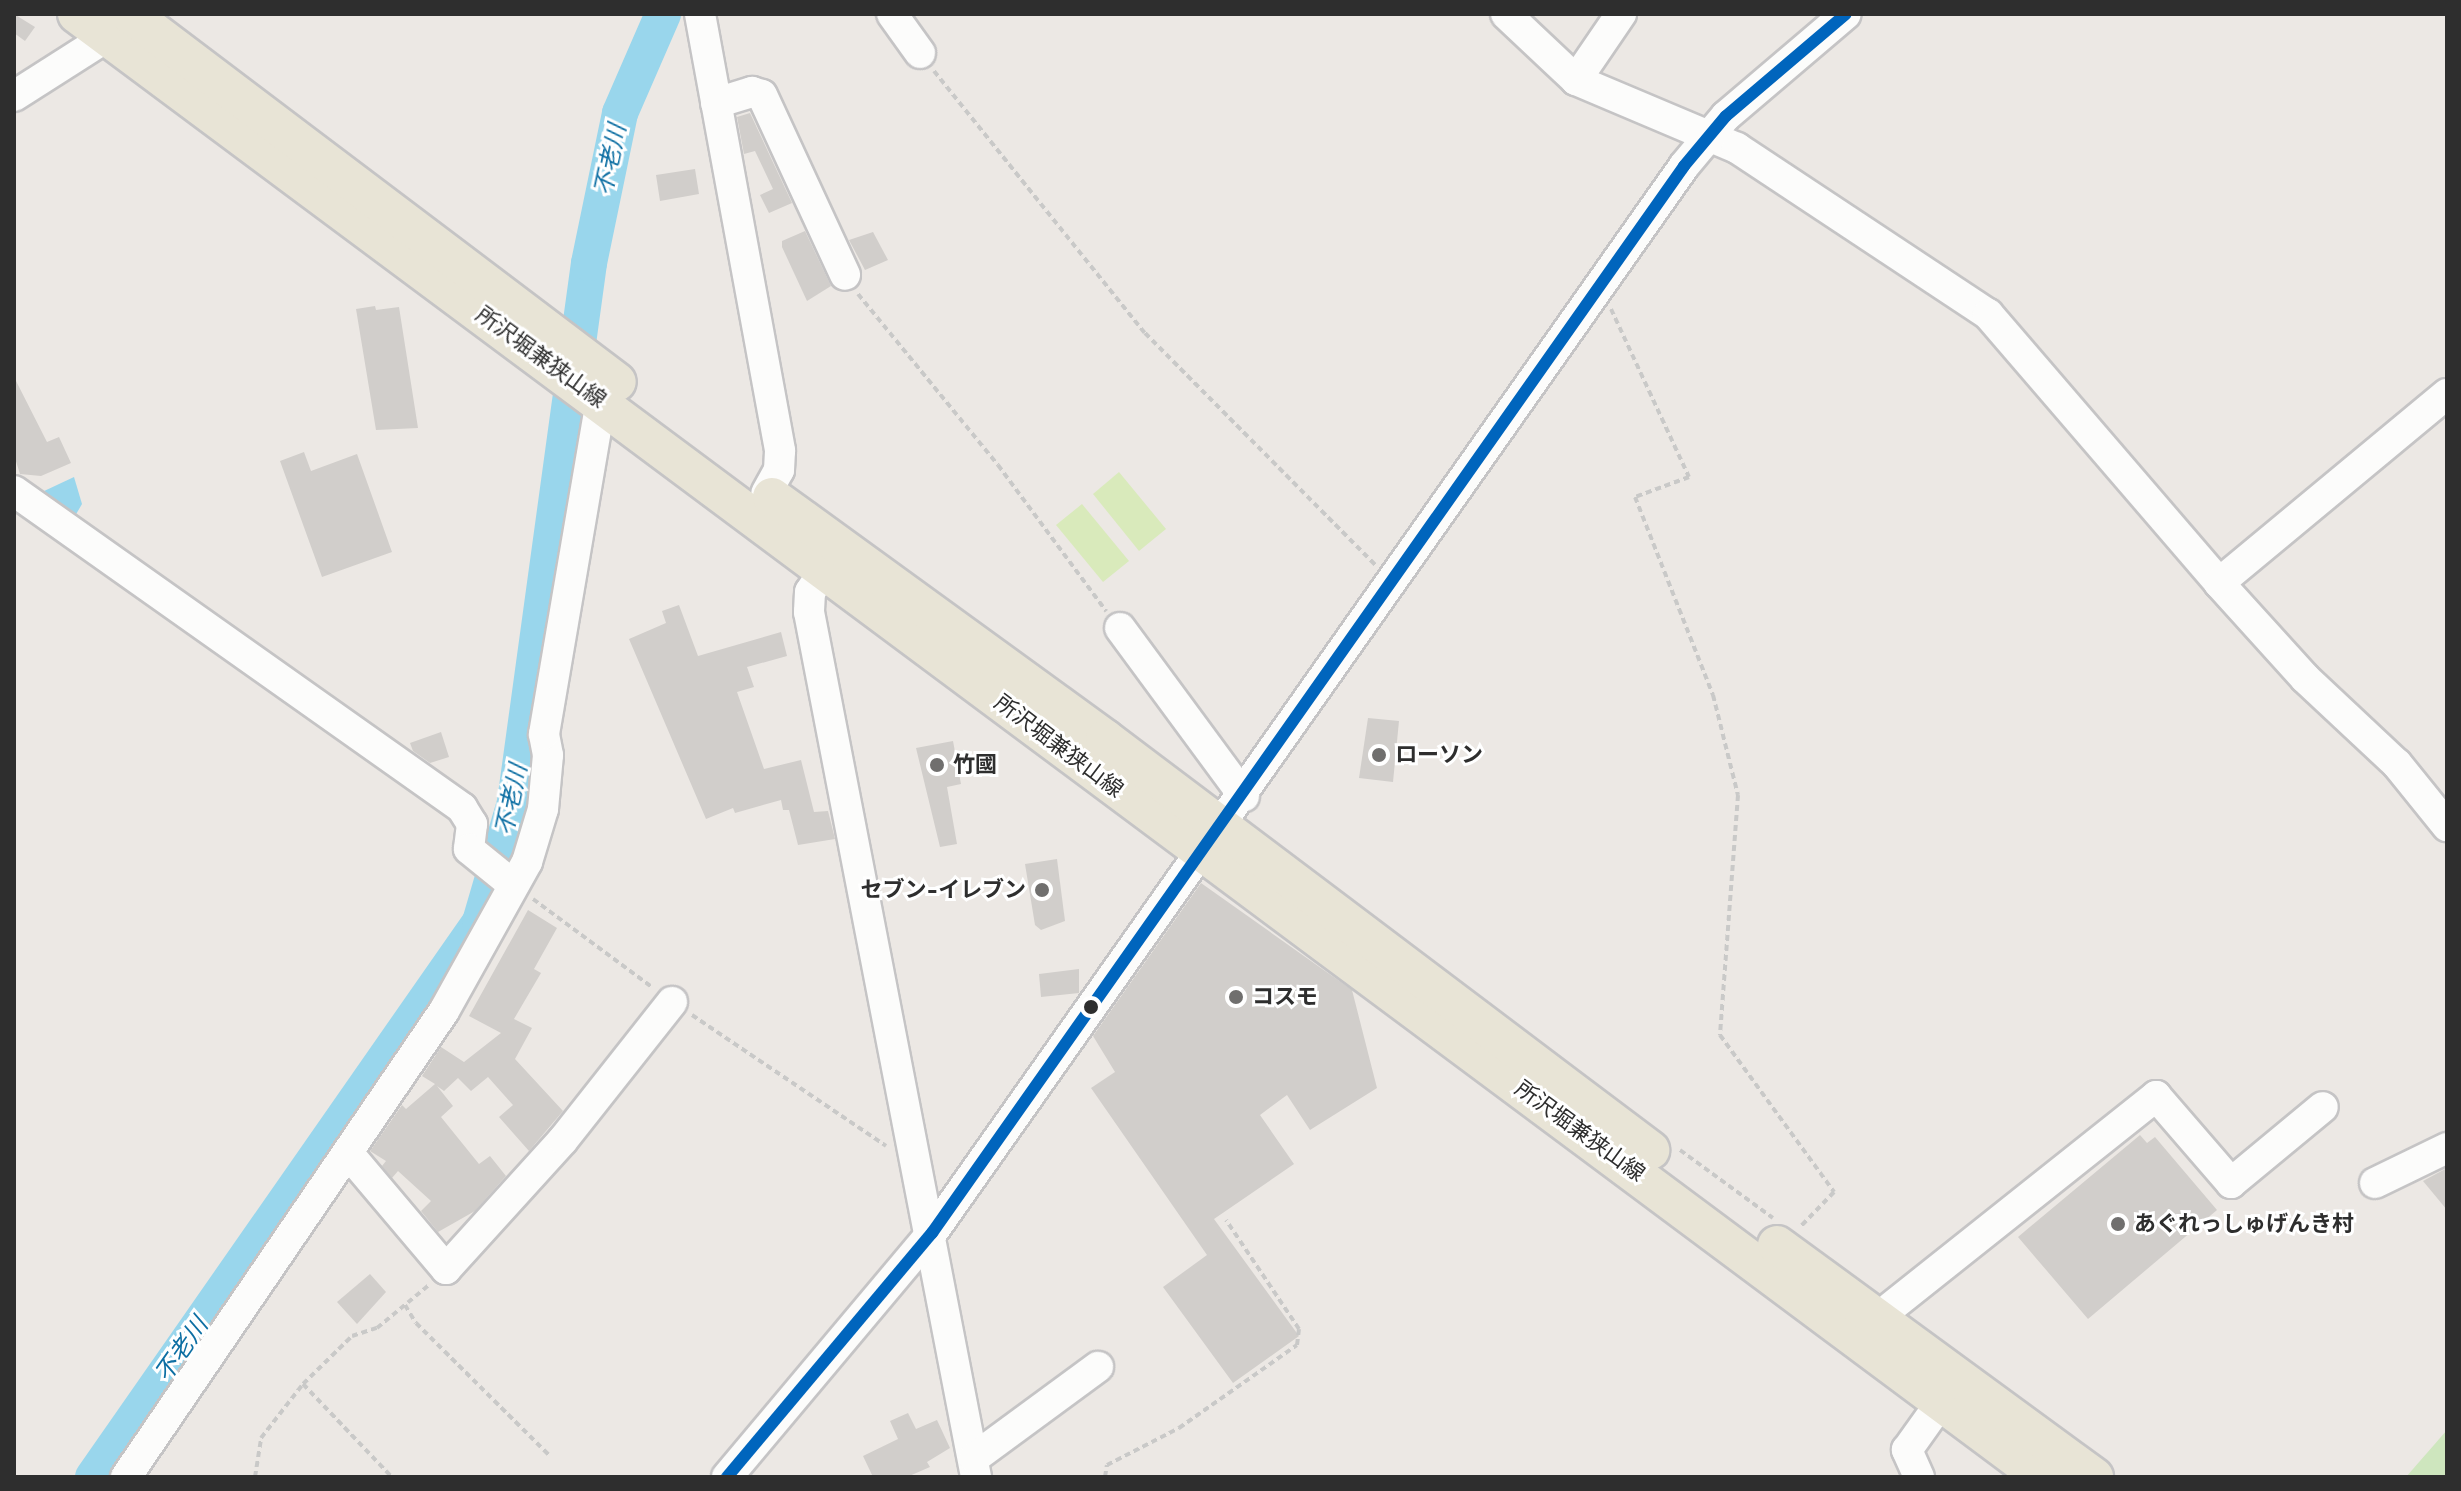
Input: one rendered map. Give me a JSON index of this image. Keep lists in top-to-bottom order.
{
  "streets": {
    "main road": ["所沢堀兼狭山線"]
  },
  "water": ["不老川"],
  "places": [
    "ローソン",
    "竹國",
    "セブン-イレブン",
    "コスモ",
    "あぐれっしゅげんき村"
  ]
}
